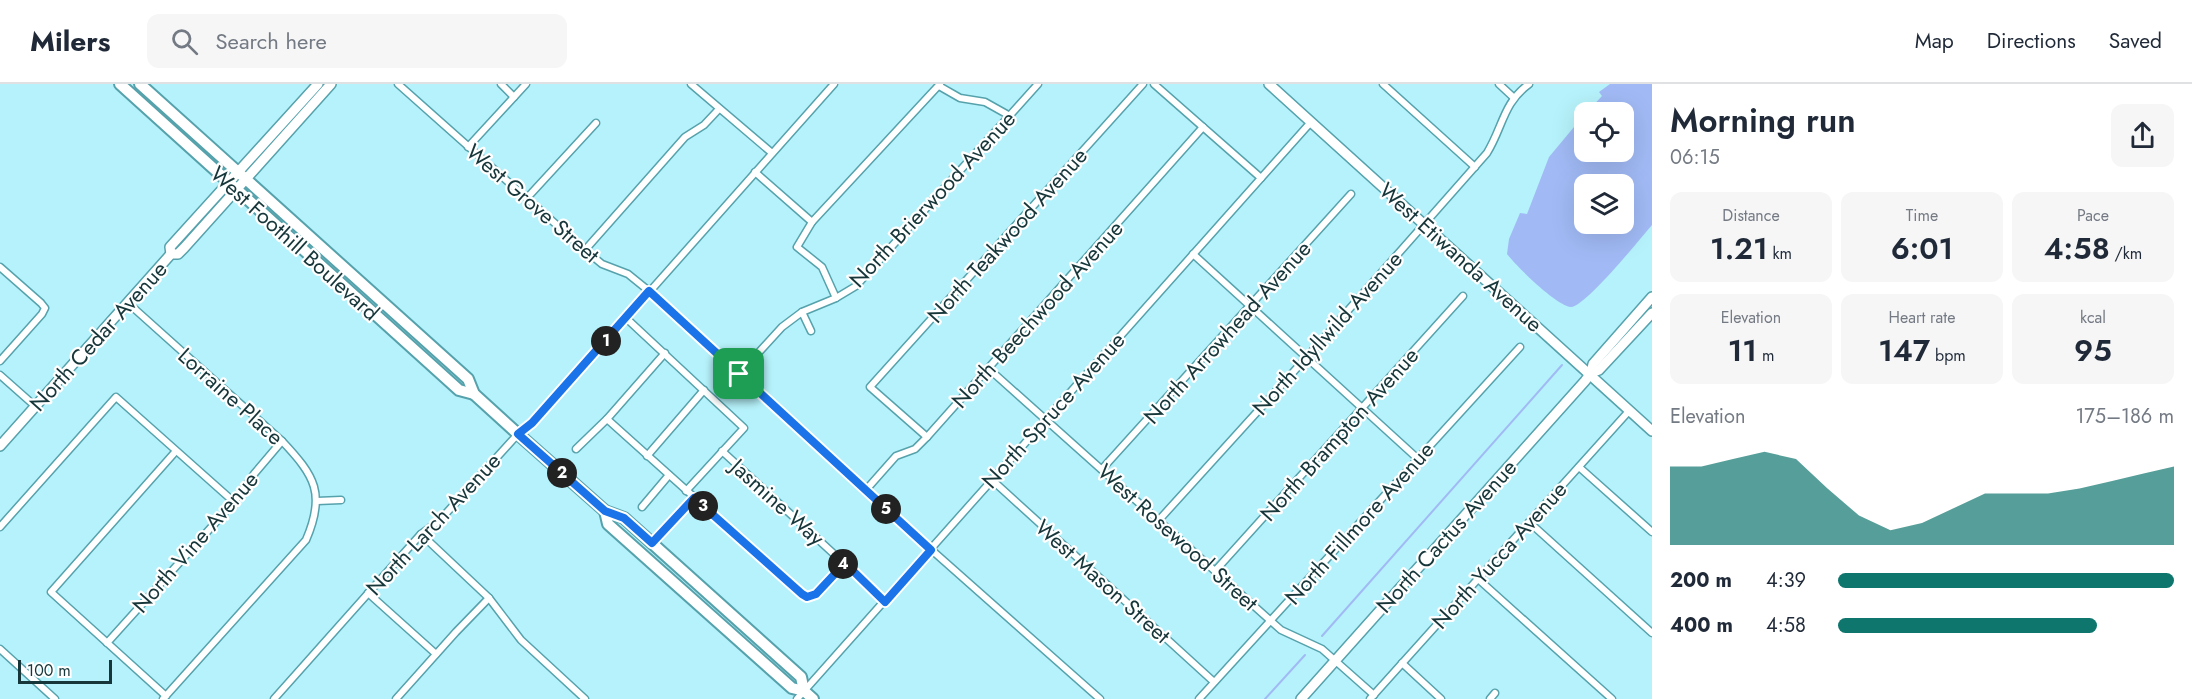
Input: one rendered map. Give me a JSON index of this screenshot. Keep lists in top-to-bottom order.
{
  "streets": {
    "main road": [
      "West Foothill Boulevard",
      "West Etiwanda Avenue",
      "North Cedar Avenue",
      "North Cactus Avenue"
    ],
    "street": [
      "North Brierwood Avenue",
      "West Grove Street",
      "North Teakwood Avenue",
      "North Beechwood Avenue",
      "North Arrowhead Avenue",
      "North Idyllwild Avenue",
      "Lorraine Place",
      "North Spruce Avenue",
      "North Brampton Avenue",
      "Jasmine Way",
      "North Fillmore Avenue",
      "North Larch Avenue",
      "West Rosewood Street",
      "North Vine Avenue",
      "North Yucca Avenue",
      "West Mason Street"
    ]
  },
  "crossings": [
    ["North Brierwood Avenue", "West Grove Street"],
    ["West Grove Street", "North Beechwood Avenue"],
    ["West Grove Street", "North Spruce Avenue"],
    ["West Grove Street", "North Larch Avenue"],
    ["North Teakwood Avenue", "North Beechwood Avenue"],
    ["West Foothill Boulevard", "North Cedar Avenue"],
    ["West Foothill Boulevard", "North Spruce Avenue"],
    ["West Foothill Boulevard", "North Larch Avenue"],
    ["West Etiwanda Avenue", "North Idyllwild Avenue"],
    ["West Etiwanda Avenue", "North Spruce Avenue"],
    ["West Etiwanda Avenue", "North Cactus Avenue"],
    ["West Etiwanda Avenue", "North Yucca Avenue"],
    ["North Beechwood Avenue", "West Rosewood Street"],
    ["North Arrowhead Avenue", "West Rosewood Street"],
    ["North Idyllwild Avenue", "West Rosewood Street"],
    ["North Cedar Avenue", "Lorraine Place"],
    ["Lorraine Place", "North Vine Avenue"],
    ["North Spruce Avenue", "Jasmine Way"],
    ["North Spruce Avenue", "West Rosewood Street"],
    ["North Spruce Avenue", "West Mason Street"],
    ["North Brampton Avenue", "West Rosewood Street"],
    ["North Fillmore Avenue", "West Rosewood Street"],
    ["North Fillmore Avenue", "West Mason Street"],
    ["North Cactus Avenue", "West Rosewood Street"],
    ["West Rosewood Street", "North Yucca Avenue"]
  ],
  "scale_bar": "100 m",
  "page": {
    "header": "Milers",
    "search": "Search here",
    "nav": ["Map", "Directions", "Saved"],
    "heading": ["Morning run", "06:15"],
    "stats": [
      ["Distance", "1.21 km"],
      ["Time", "6:01"],
      ["Pace", "4:58 /km"],
      ["Elevation", "11 m"],
      ["Heart rate", "147 bpm"],
      ["kcal", "95"]
    ],
    "pins": [
      "1",
      "2",
      "3",
      "5",
      "4"
    ],
    "chart": ["Elevation", "175–186 m"],
    "list": [
      {
        "name": "200 m",
        "note": "4:39"
      },
      {
        "name": "400 m",
        "note": "4:58"
      }
    ],
    "scale": "100 m"
  }
}
